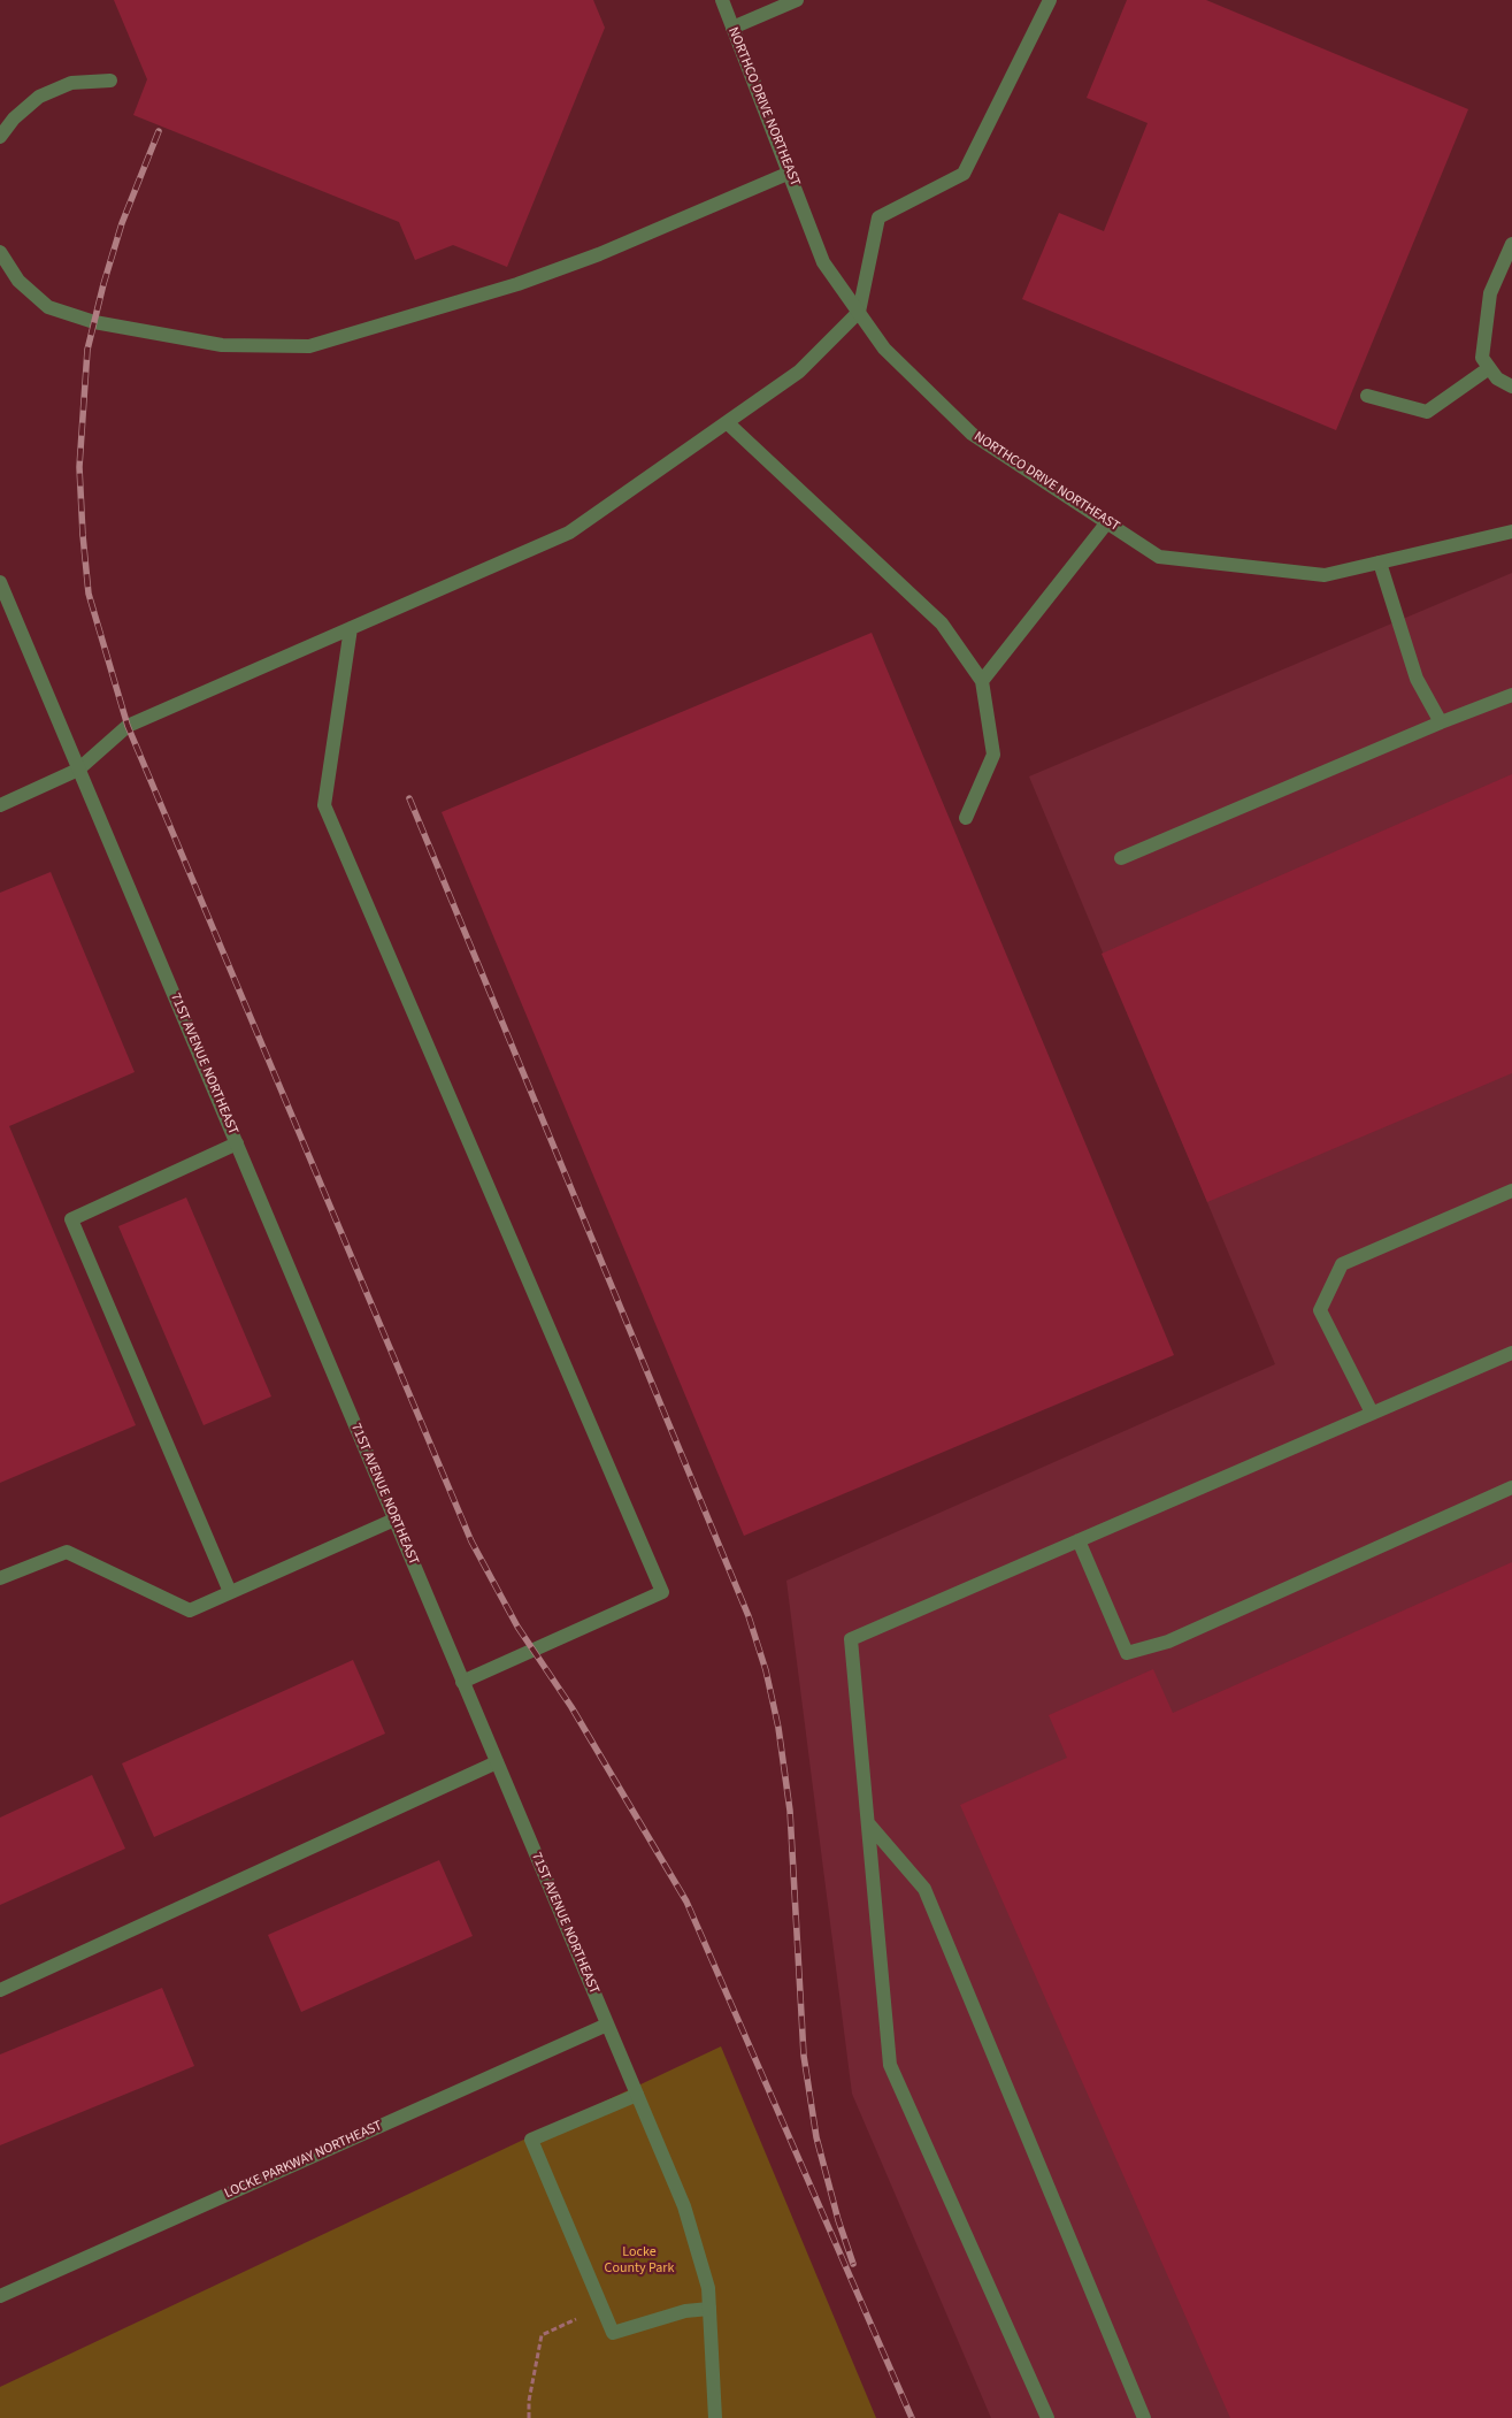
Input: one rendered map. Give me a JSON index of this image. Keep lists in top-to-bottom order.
{
  "streets": {
    "street": ["NORTHCO DRIVE NORTHEAST", "71ST AVENUE NORTHEAST", "LOCKE PARKWAY NORTHEAST"]
  },
  "crossings": [
    ["71ST AVENUE NORTHEAST", "LOCKE PARKWAY NORTHEAST"]
  ],
  "parks": ["Locke County Park"]
}
